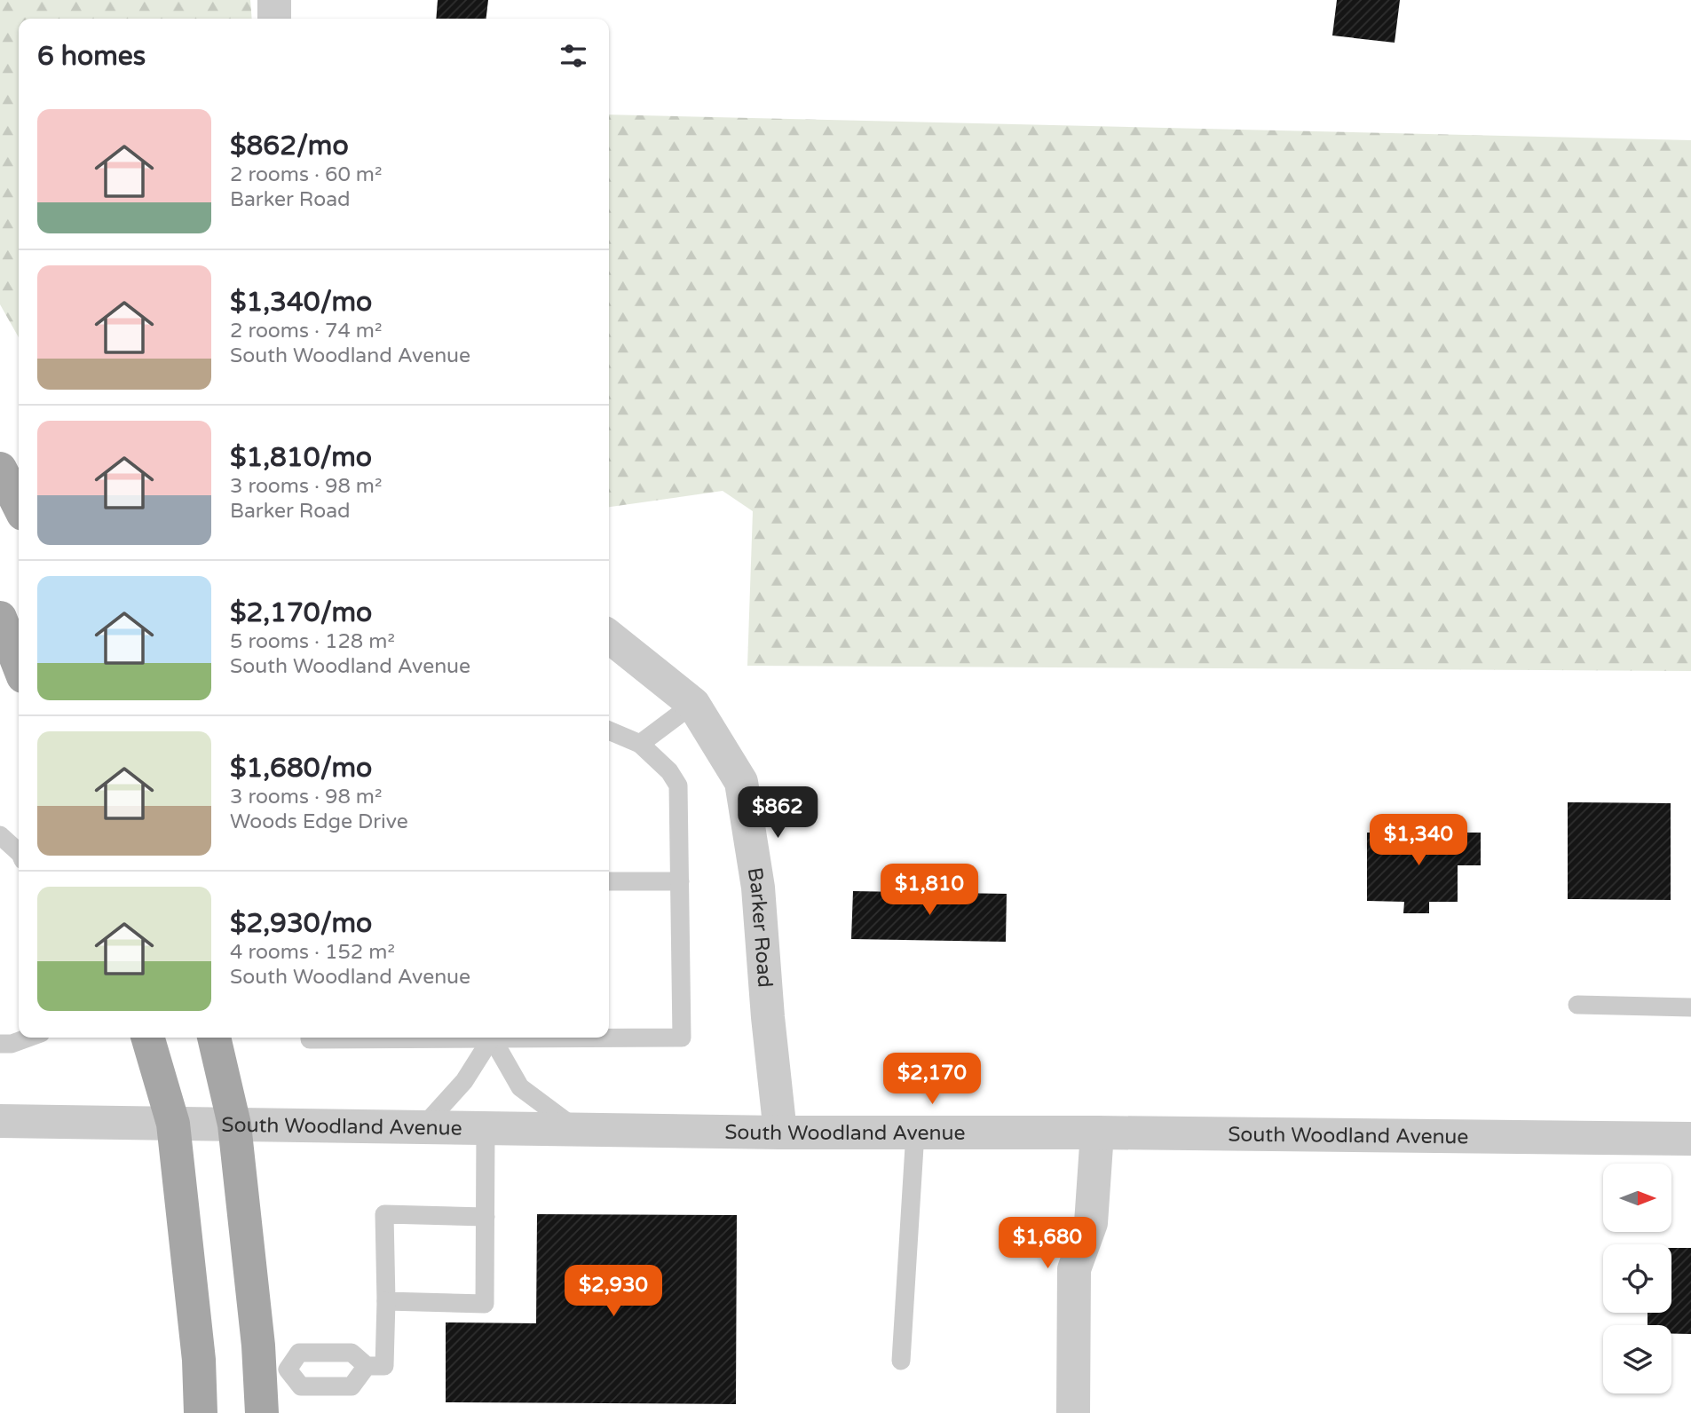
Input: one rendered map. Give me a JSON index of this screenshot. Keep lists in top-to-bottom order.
{
  "streets": {
    "street": ["Barker Road", "South Woodland Avenue"]
  },
  "crossings": [
    ["Barker Road", "South Woodland Avenue"]
  ],
  "north": "right",
  "page": {
    "heading": "6 homes",
    "list": [
      {
        "name": "$862/mo",
        "note": "2 rooms · 60 m² · Barker Road"
      },
      {
        "name": "$1,340/mo",
        "note": "2 rooms · 74 m² · South Woodland Avenue"
      },
      {
        "name": "$1,810/mo",
        "note": "3 rooms · 98 m² · Barker Road"
      },
      {
        "name": "$2,170/mo",
        "note": "5 rooms · 128 m² · South Woodland Avenue"
      },
      {
        "name": "$1,680/mo",
        "note": "3 rooms · 98 m² · Woods Edge Drive"
      },
      {
        "name": "$2,930/mo",
        "note": "4 rooms · 152 m² · South Woodland Avenue"
      }
    ],
    "price": [
      "$862",
      "$1,340",
      "$1,810",
      "$2,170",
      "$1,680",
      "$2,930"
    ]
  }
}
